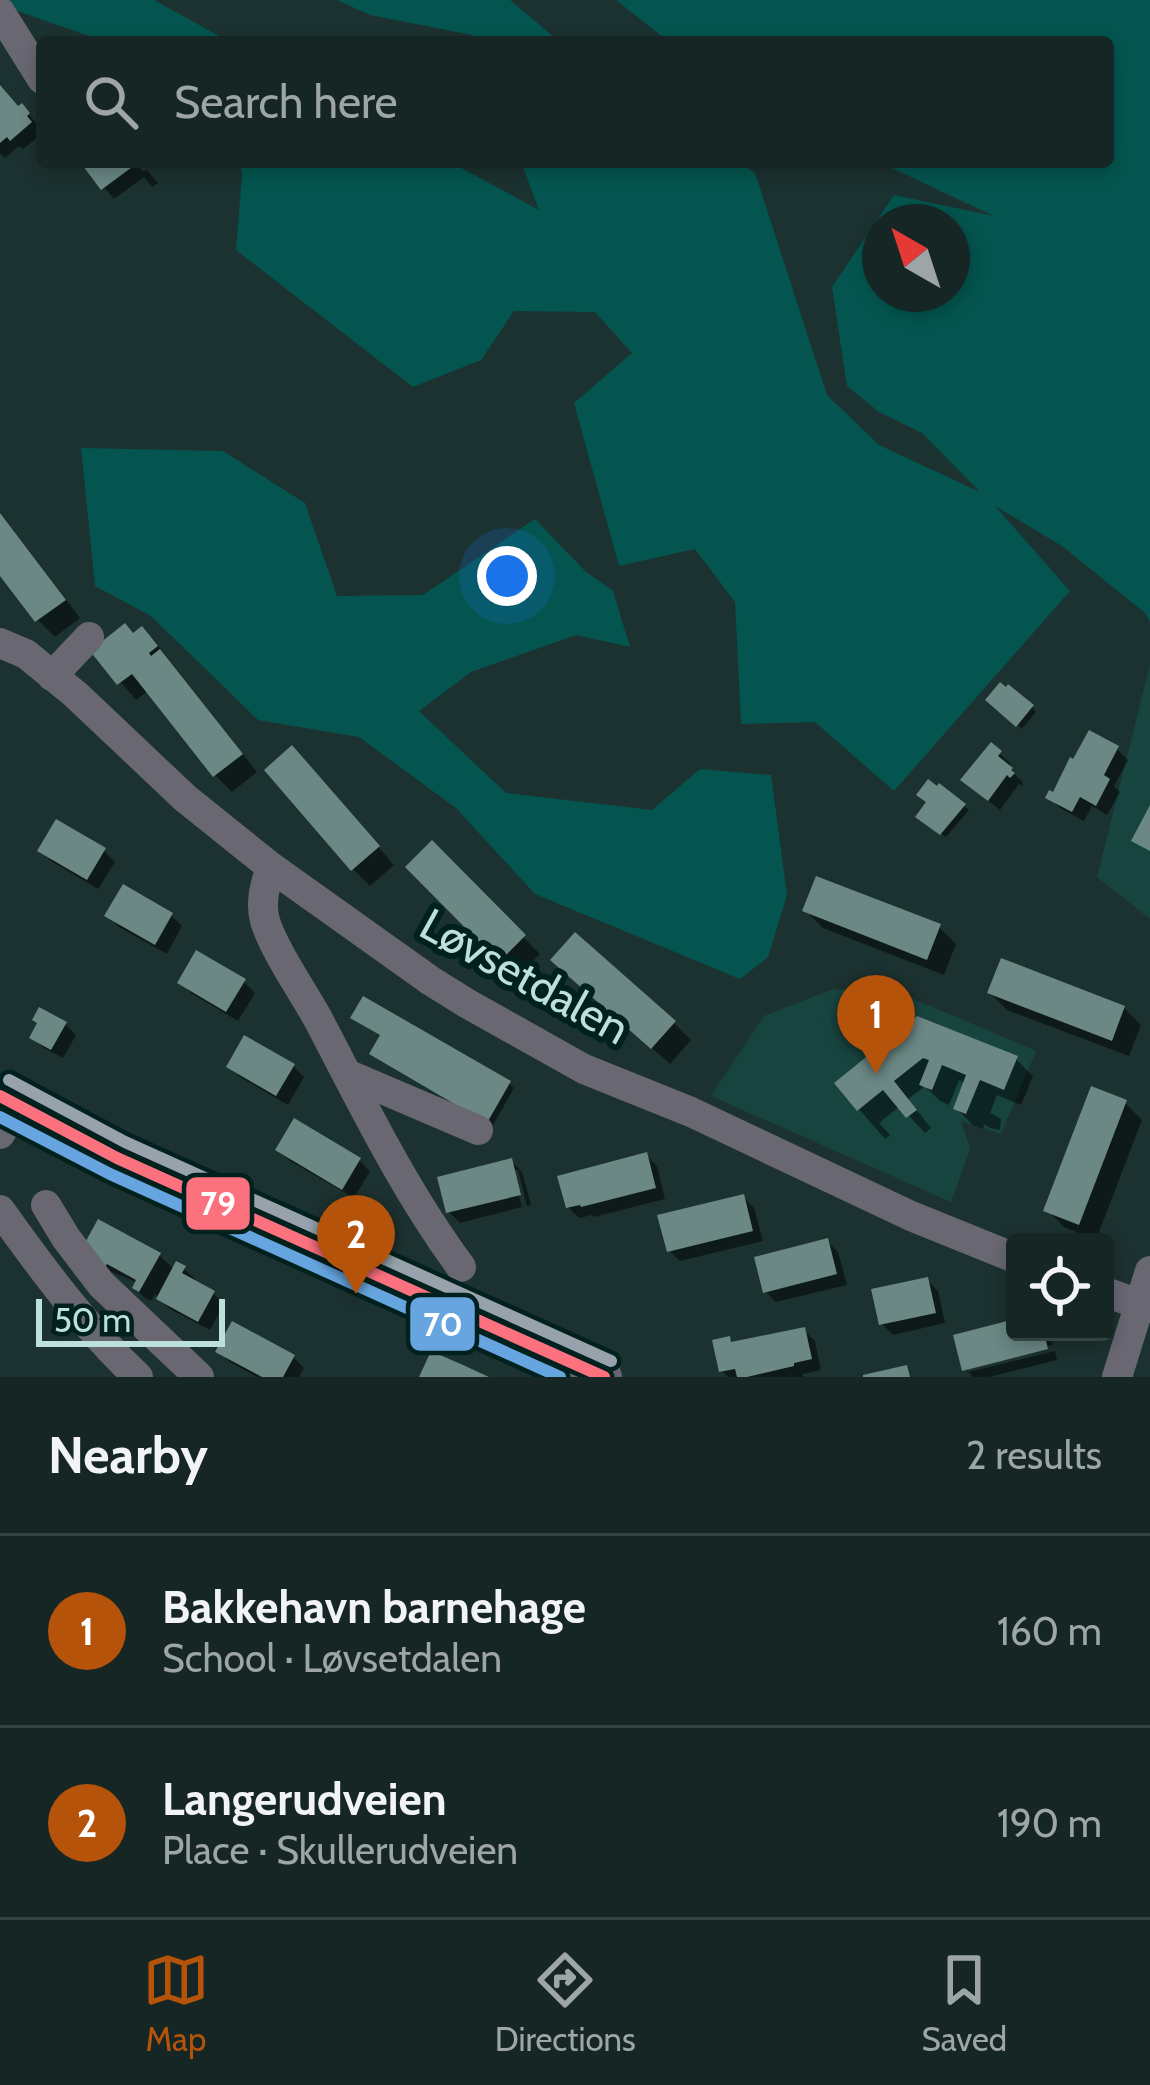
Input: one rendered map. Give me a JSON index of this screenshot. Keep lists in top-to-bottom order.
{
  "streets": {
    "street": ["Løvsetdalen"]
  },
  "lines": ["transit line 79", "transit line 70"],
  "scale_bar": "50 m",
  "north": "top left",
  "page": {
    "search": "Search here",
    "pins": ["1", "2"],
    "scale": "50 m",
    "heading": ["Nearby", "2 results"],
    "list": [
      {
        "mark": "1",
        "name": "Bakkehavn barnehage",
        "note": "School · Løvsetdalen",
        "value": "160 m"
      },
      {
        "mark": "2",
        "name": "Langerudveien",
        "note": "Place · Skullerudveien",
        "value": "190 m"
      }
    ],
    "nav": ["Map", "Directions", "Saved"]
  }
}
